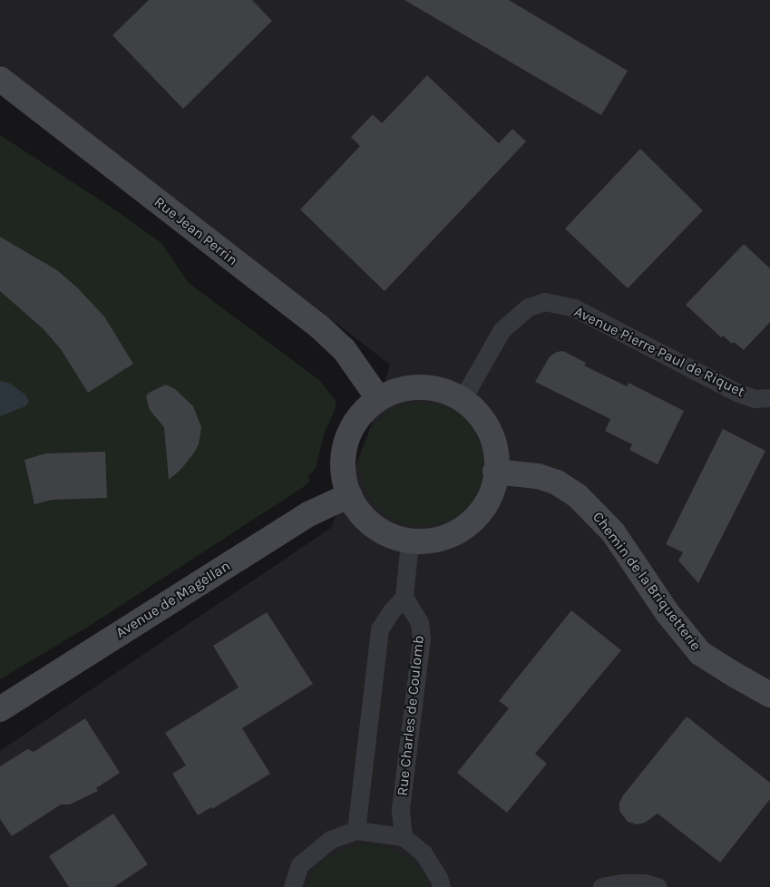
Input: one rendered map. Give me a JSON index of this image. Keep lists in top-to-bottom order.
{
  "streets": {
    "street": [
      "Rue Jean Perrin",
      "Avenue Pierre Paul de Riquet",
      "Chemin de la Briquetterie",
      "Avenue de Magellan",
      "Rue Charles de Coulomb"
    ]
  },
  "crossings": [
    ["Rue Jean Perrin", "Avenue Pierre Paul de Riquet"],
    ["Rue Jean Perrin", "Chemin de la Briquetterie"],
    ["Rue Jean Perrin", "Avenue de Magellan"],
    ["Avenue Pierre Paul de Riquet", "Chemin de la Briquetterie"],
    ["Avenue Pierre Paul de Riquet", "Avenue de Magellan"],
    ["Chemin de la Briquetterie", "Avenue de Magellan"]
  ]
}
